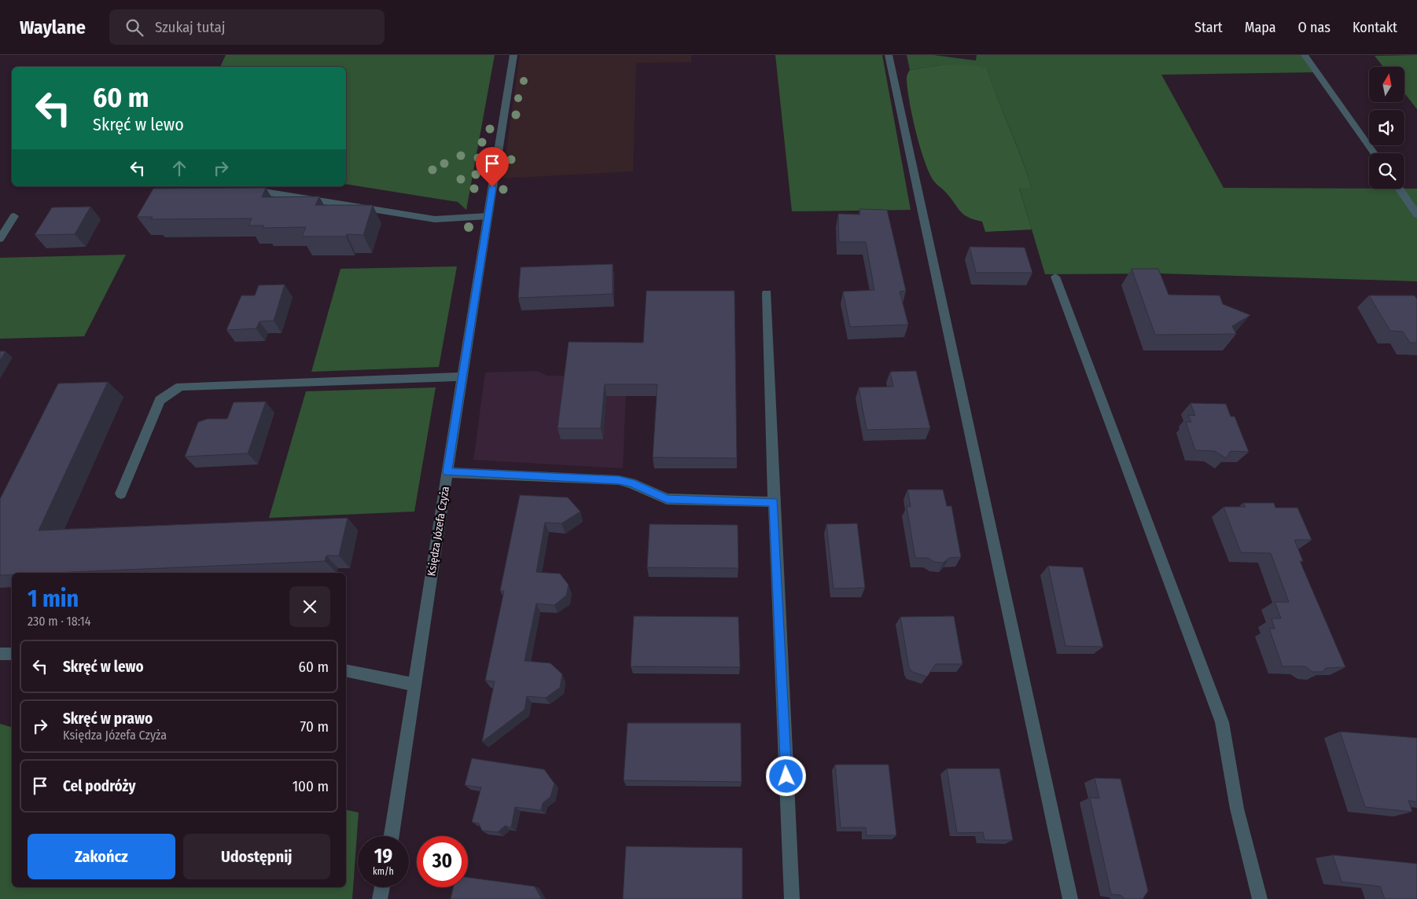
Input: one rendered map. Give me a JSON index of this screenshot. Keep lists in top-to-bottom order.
{
  "streets": {
    "street": ["Księdza Józefa Czyża"]
  },
  "north": "top",
  "page": {
    "header": "Waylane",
    "search": "Szukaj tutaj",
    "nav": [
      "Start",
      "Mapa",
      "O nas",
      "Kontakt"
    ],
    "turn": ["60 m", "Skręć w lewo"],
    "heading": ["1 min", "230 m · 18:14"],
    "list": [
      {
        "name": "Skręć w lewo",
        "value": "60 m"
      },
      {
        "name": "Skręć w prawo",
        "note": "Księdza Józefa Czyża",
        "value": "70 m"
      },
      {
        "name": "Cel podróży",
        "value": "100 m"
      }
    ],
    "buttons": ["Zakończ", "Udostępnij"],
    "speed": "19 km/h",
    "limit": "30"
  }
}
